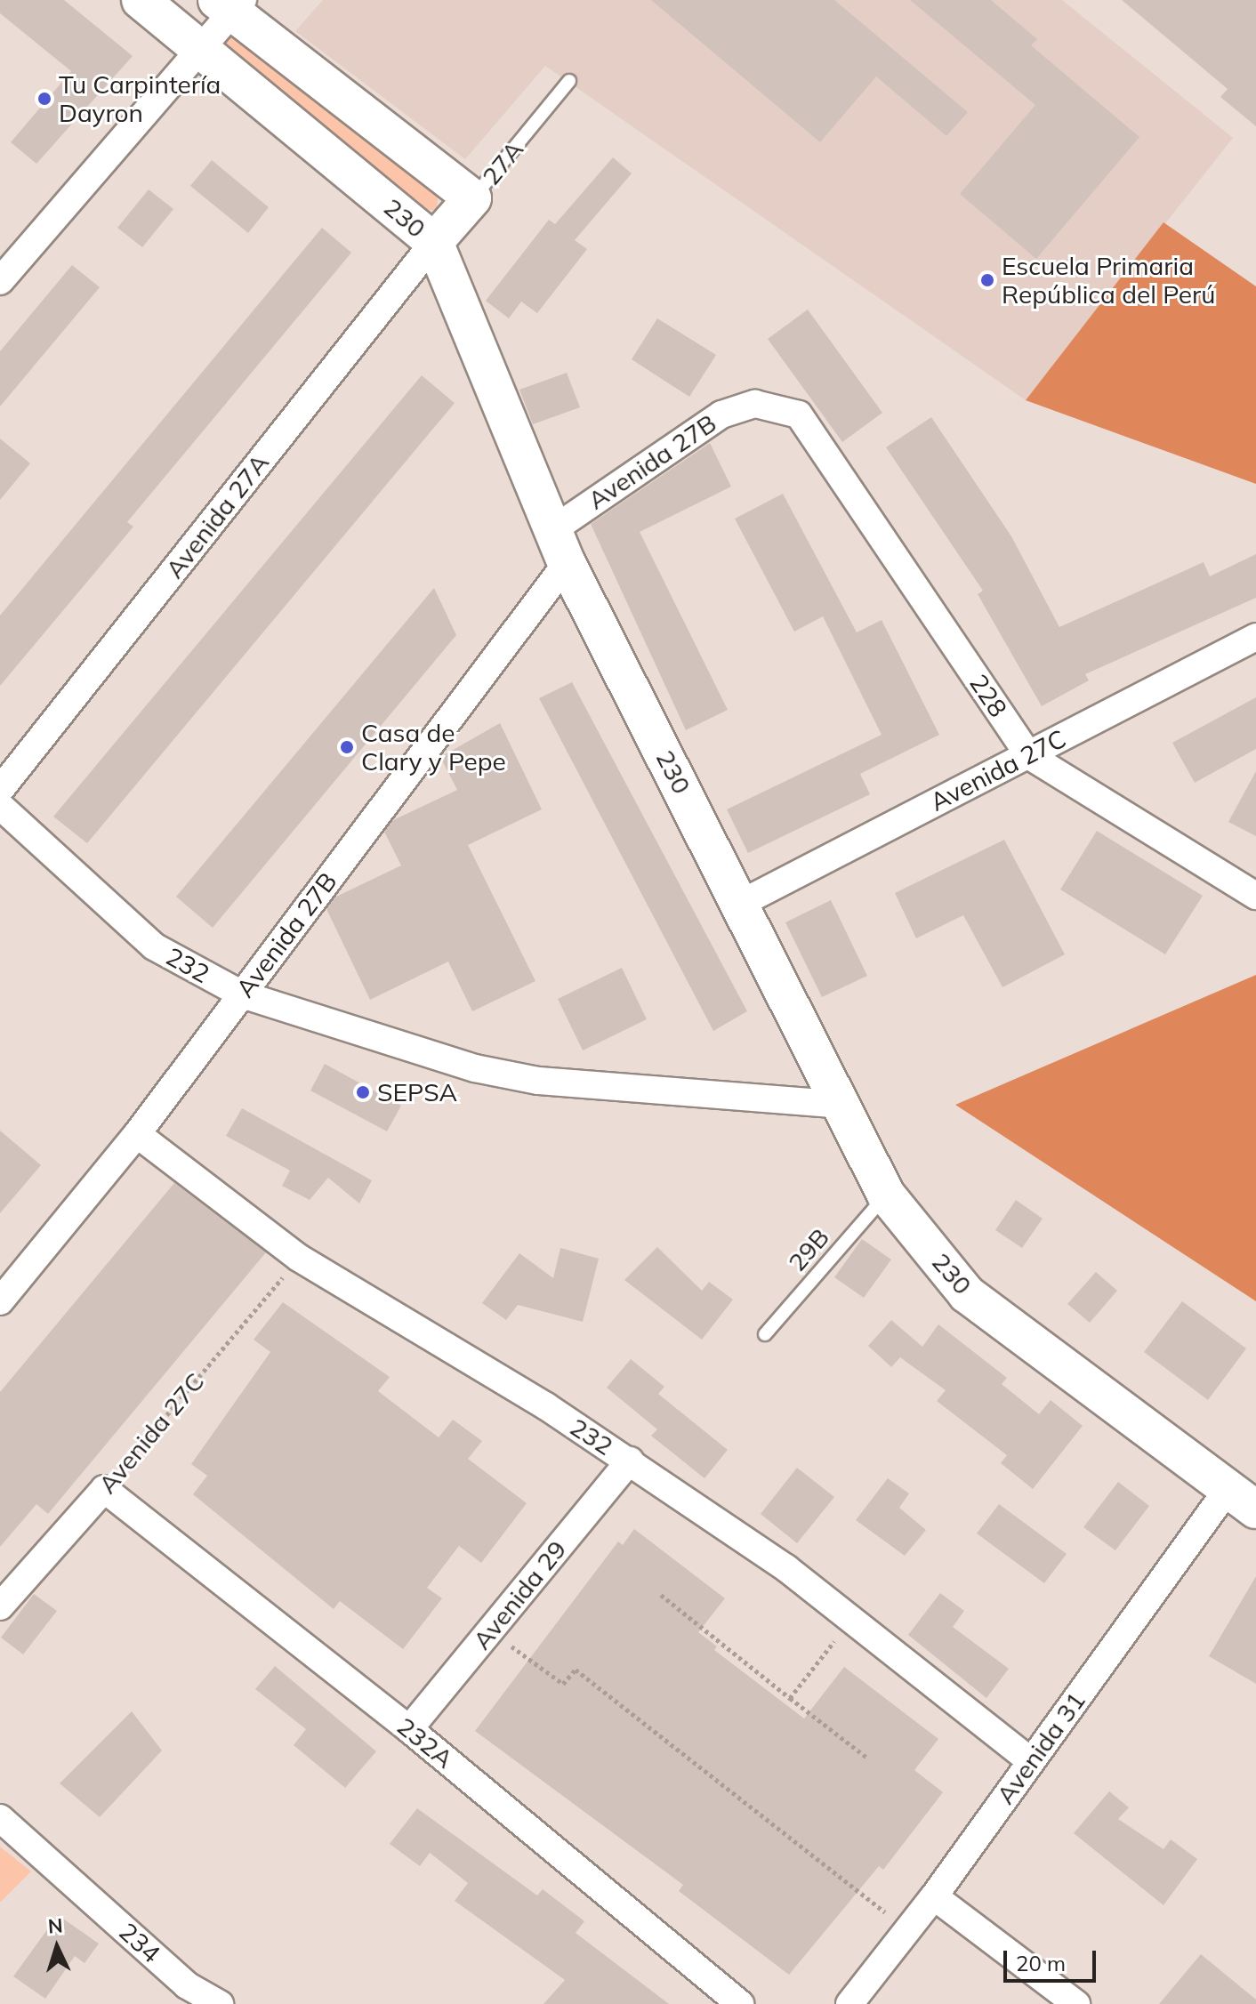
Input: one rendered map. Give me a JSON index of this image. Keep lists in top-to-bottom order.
{
  "streets": {
    "street": [
      "27A",
      "230",
      "Avenida 27B",
      "Avenida 27A",
      "228",
      "Avenida 27C",
      "232",
      "Avenida 29",
      "232A",
      "Avenida 31",
      "234"
    ],
    "lane": ["29B"]
  },
  "crossings": [
    ["27A", "230"],
    ["27A", "Avenida 27A"],
    ["230", "Avenida 27B"],
    ["230", "Avenida 27A"],
    ["230", "Avenida 27C"],
    ["230", "232"],
    ["230", "29B"],
    ["230", "Avenida 31"],
    ["Avenida 27B", "228"],
    ["Avenida 27B", "232"],
    ["228", "Avenida 27C"],
    ["Avenida 27C", "232"],
    ["Avenida 27C", "232A"],
    ["232", "Avenida 29"],
    ["232", "Avenida 31"],
    ["Avenida 29", "232A"]
  ],
  "places": [
    "Tu Carpintería Dayron",
    "Escuela Primaria República del Perú",
    "Casa de Clary y Pepe",
    "SEPSA"
  ],
  "scale_bar": "20 m",
  "north": "top"
}
